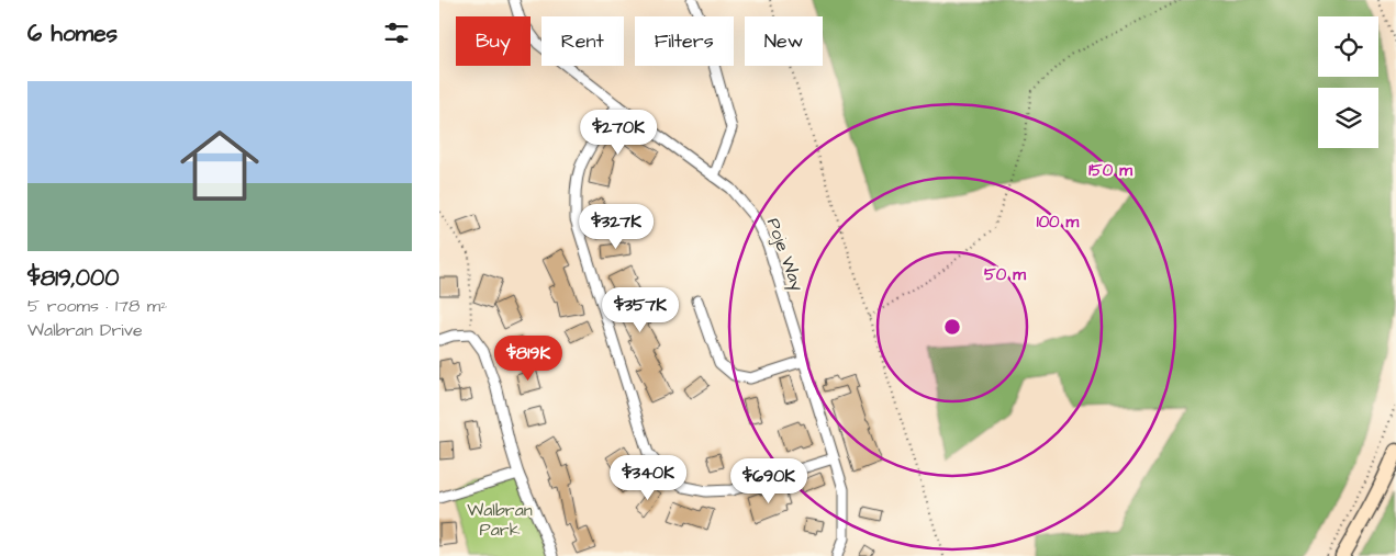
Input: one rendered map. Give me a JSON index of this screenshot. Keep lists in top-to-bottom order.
{
  "streets": {
    "street": ["Poje Way"]
  },
  "parks": ["Walbran Park"],
  "page": {
    "heading": "6 homes",
    "chip": [
      "Buy",
      "Rent",
      "Filters",
      "New"
    ],
    "list": [
      {
        "name": "$819,000",
        "note": "5 rooms · 178 m² · Walbran Drive"
      }
    ],
    "price": [
      "$270K",
      "$327K",
      "$357K",
      "$819K",
      "$340K",
      "$690K"
    ]
  },
  "rings": ["150 m", "100 m", "50 m"]
}
